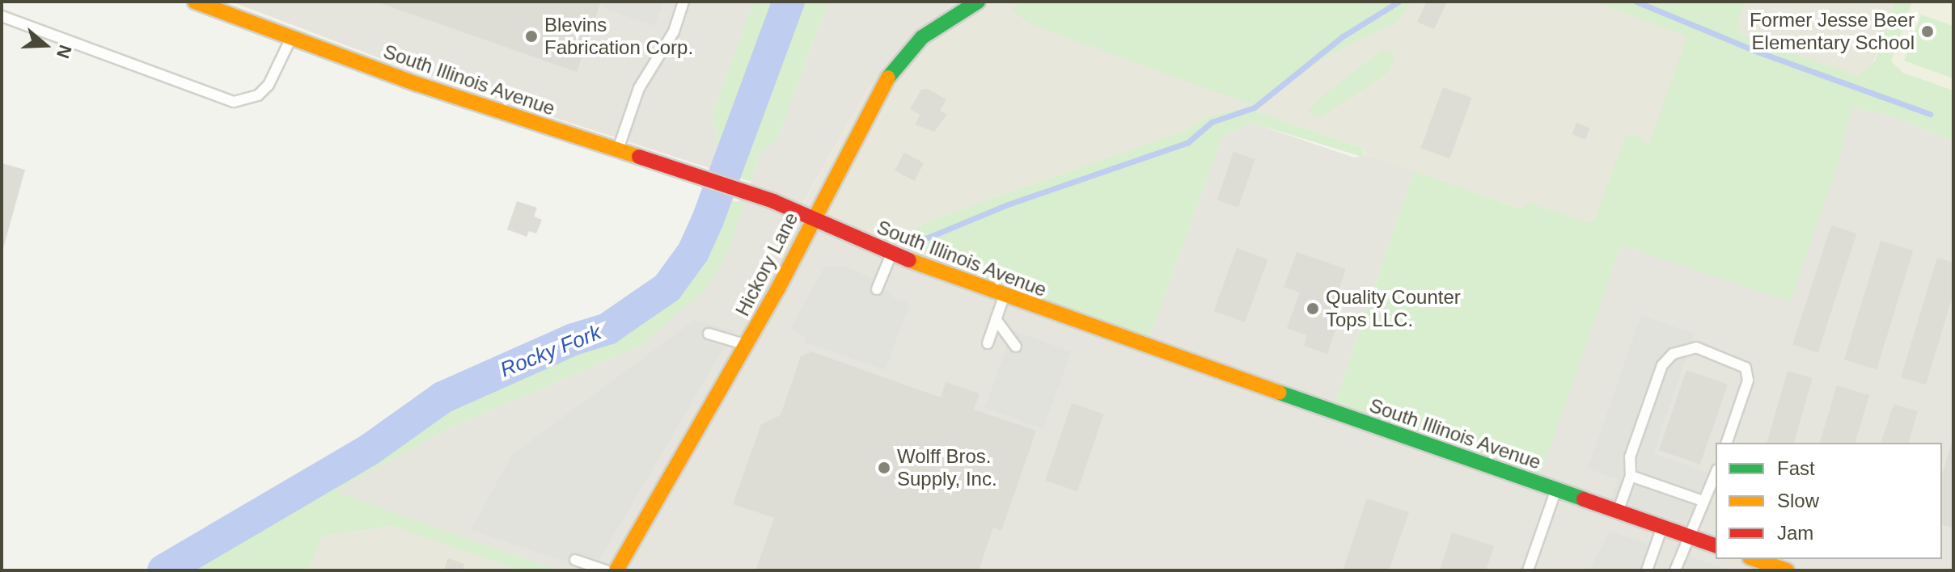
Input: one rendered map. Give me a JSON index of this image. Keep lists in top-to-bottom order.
{
  "streets": {
    "main road": ["South Illinois Avenue", "Hickory Lane"]
  },
  "crossings": [
    ["South Illinois Avenue", "Hickory Lane"]
  ],
  "water": ["Rocky Fork"],
  "places": [
    "Former Jesse Beer Elementary School",
    "Blevins Fabrication Corp.",
    "Quality Counter Tops LLC.",
    "Wolff Bros. Supply, Inc."
  ],
  "legend": ["Fast", "Slow", "Jam"],
  "north": "right"
}
